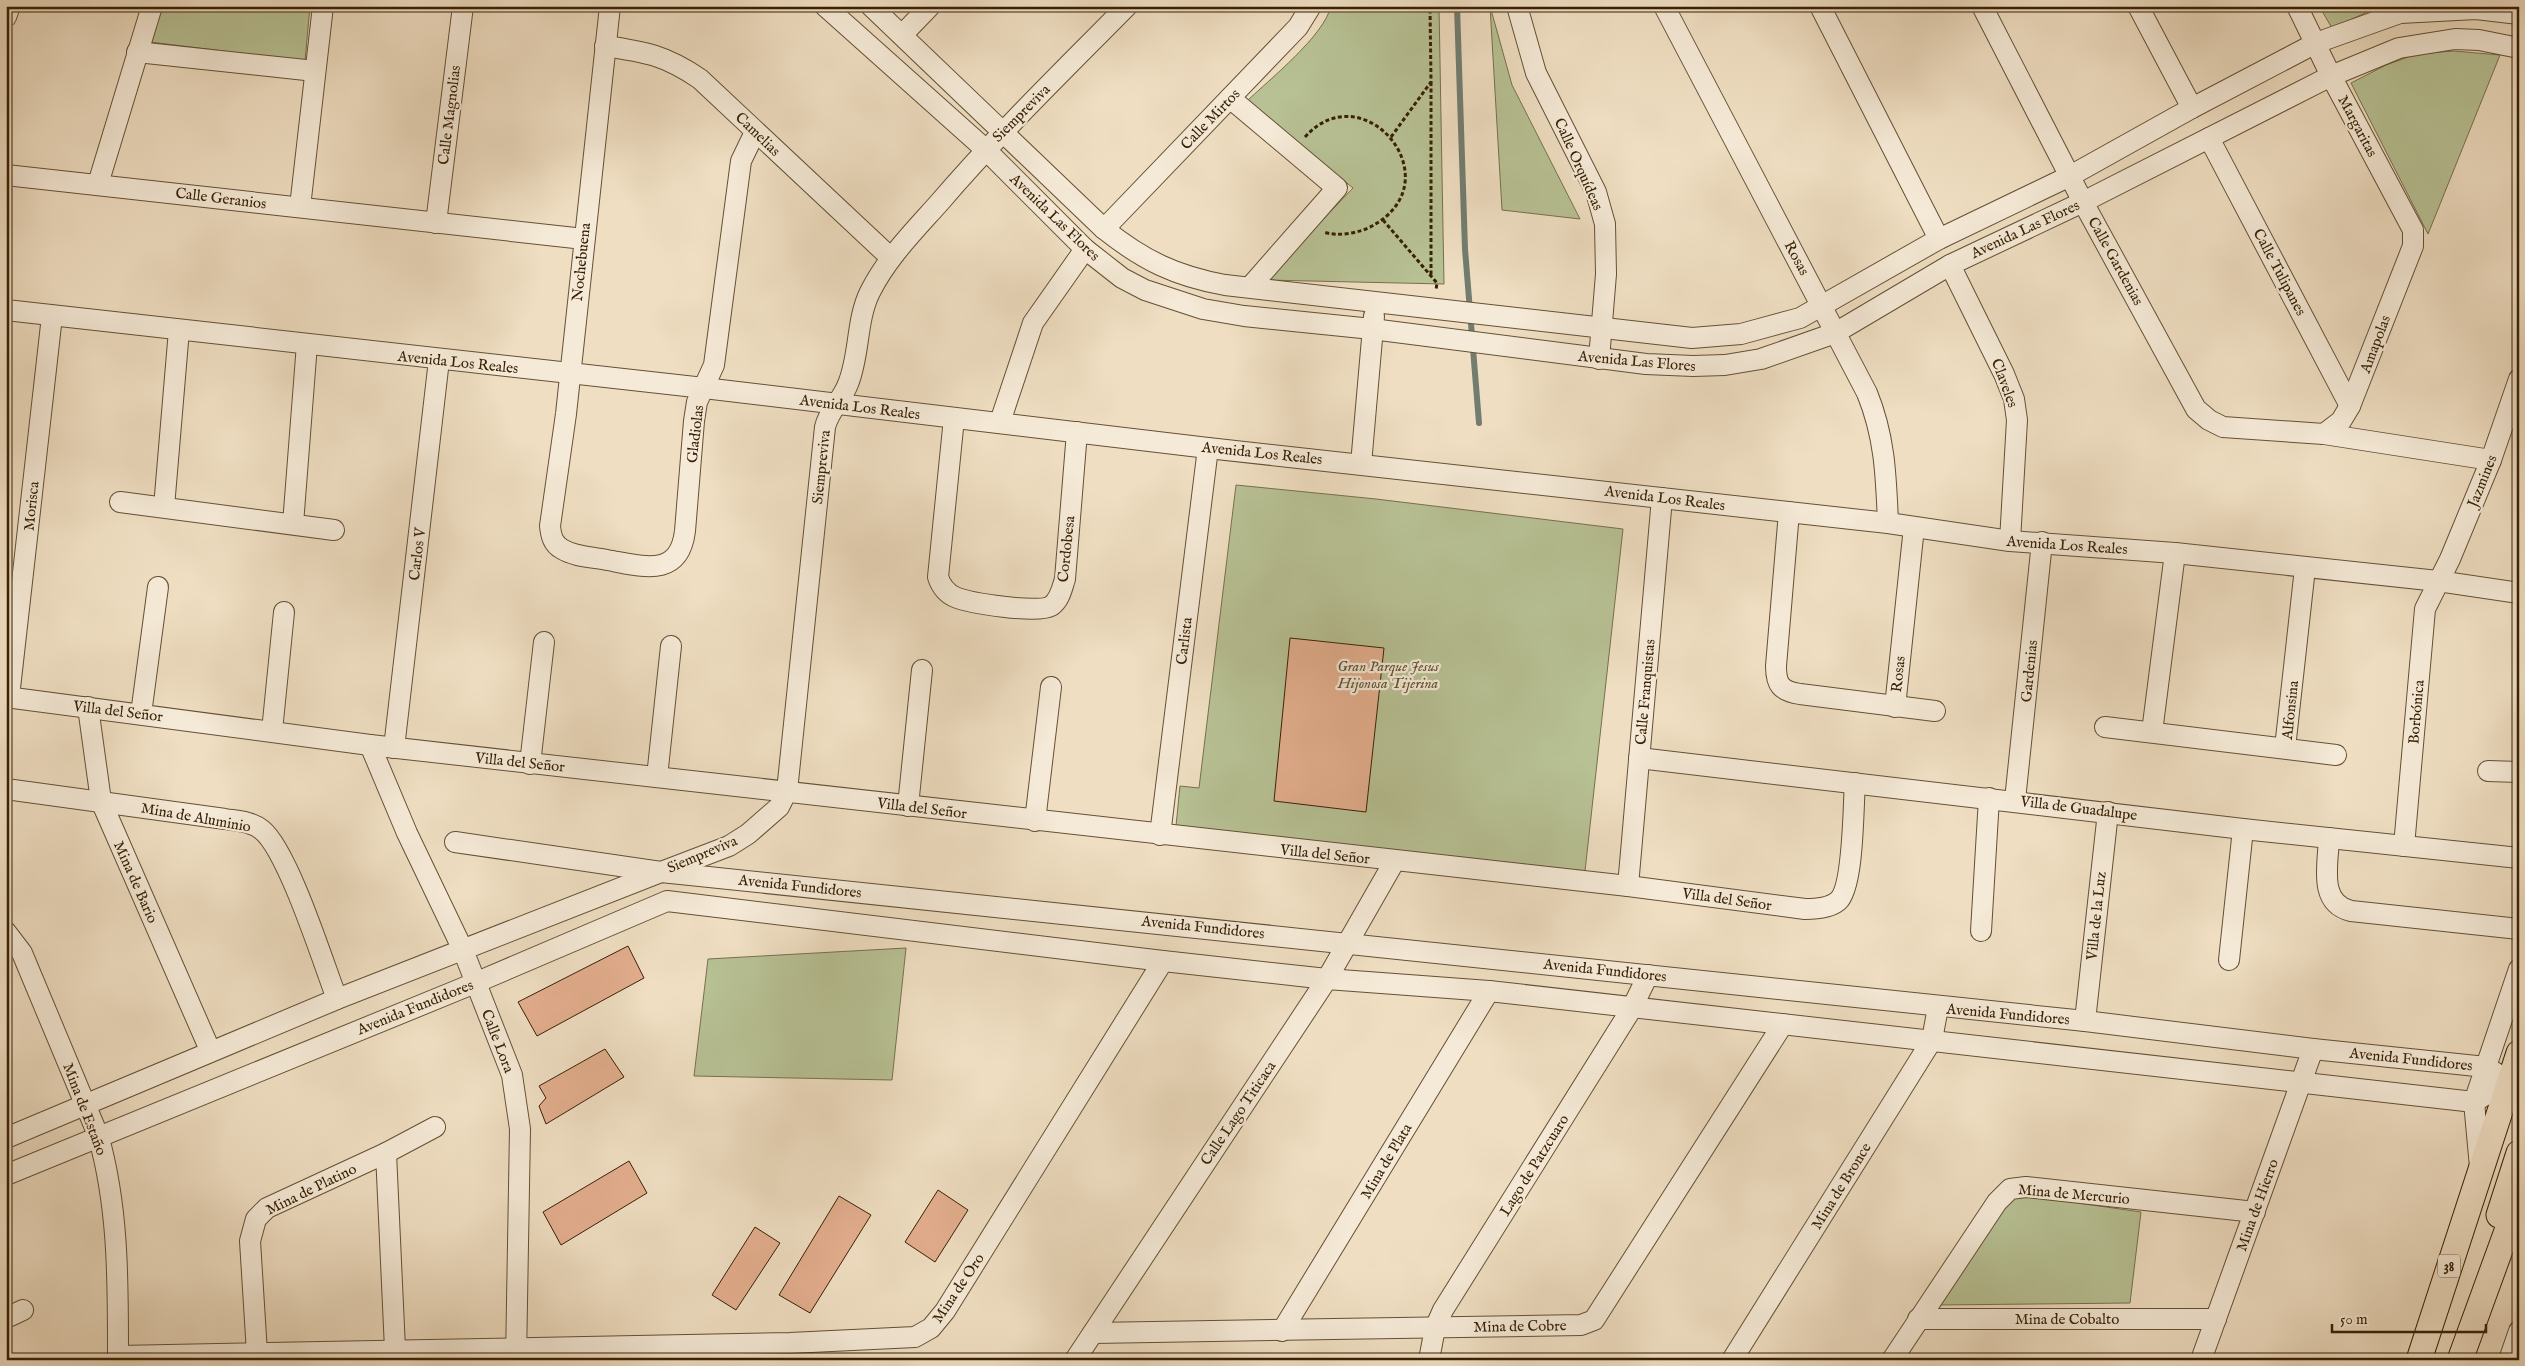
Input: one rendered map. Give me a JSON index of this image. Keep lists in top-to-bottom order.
{
  "streets": {
    "main road": ["38"],
    "street": [
      "Siempreviva",
      "Calle Magnolias",
      "Calle Mirtos",
      "Margaritas",
      "Camelias",
      "Calle Orquídeas",
      "Calle Geranios",
      "Avenida Las Flores",
      "Rosas",
      "Calle Gardenias",
      "Nochebuena",
      "Calle Tulipanes",
      "Amapolas",
      "Avenida Los Reales",
      "Claveles",
      "Gladiolas",
      "Jazmines",
      "Morisca",
      "Cordobesa",
      "Carlos V",
      "Carlista",
      "Gardenias",
      "Calle Franquistas",
      "Alfonsina",
      "Villa del Señor",
      "Borbónica",
      "Villa de Guadalupe",
      "Mina de Aluminio",
      "Mina de Bario",
      "Avenida Fundidores",
      "Villa de la Luz",
      "Calle Lora",
      "Mina de Estaño",
      "Calle Lago Titicaca",
      "Mina de Plata",
      "Lago de Patzcuaro",
      "Mina de Bronce",
      "Mina de Platino",
      "Mina de Mercurio",
      "Mina de Hierro",
      "Mina de Oro",
      "Mina de Cobalto",
      "Mina de Cobre"
    ]
  },
  "crossings": [
    ["Siempreviva", "Camelias"],
    ["Siempreviva", "Avenida Las Flores"],
    ["Siempreviva", "Avenida Los Reales"],
    ["Siempreviva", "Villa del Señor"],
    ["Siempreviva", "Avenida Fundidores"],
    ["Calle Magnolias", "Calle Geranios"],
    ["Calle Mirtos", "Avenida Las Flores"],
    ["Margaritas", "Avenida Las Flores"],
    ["Margaritas", "Amapolas"],
    ["Camelias", "Nochebuena"],
    ["Camelias", "Gladiolas"],
    ["Calle Orquídeas", "Avenida Las Flores"],
    ["Calle Geranios", "Nochebuena"],
    ["Avenida Las Flores", "Rosas"],
    ["Avenida Las Flores", "Calle Gardenias"],
    ["Avenida Las Flores", "Calle Tulipanes"],
    ["Avenida Las Flores", "Claveles"],
    ["Rosas", "Avenida Los Reales"],
    ["Calle Gardenias", "Amapolas"],
    ["Nochebuena", "Avenida Los Reales"],
    ["Nochebuena", "Gladiolas"],
    ["Calle Tulipanes", "Amapolas"],
    ["Avenida Los Reales", "Claveles"],
    ["Avenida Los Reales", "Gladiolas"],
    ["Avenida Los Reales", "Jazmines"],
    ["Avenida Los Reales", "Morisca"],
    ["Avenida Los Reales", "Cordobesa"],
    ["Avenida Los Reales", "Carlos V"],
    ["Avenida Los Reales", "Carlista"],
    ["Avenida Los Reales", "Gardenias"],
    ["Avenida Los Reales", "Calle Franquistas"],
    ["Avenida Los Reales", "Alfonsina"],
    ["Avenida Los Reales", "Borbónica"],
    ["Jazmines", "Borbónica"],
    ["Morisca", "Villa del Señor"],
    ["Carlos V", "Villa del Señor"],
    ["Carlista", "Villa del Señor"],
    ["Gardenias", "Villa de Guadalupe"],
    ["Calle Franquistas", "Villa del Señor"],
    ["Calle Franquistas", "Villa de Guadalupe"],
    ["Villa del Señor", "Villa de Guadalupe"],
    ["Villa del Señor", "Mina de Bario"],
    ["Villa del Señor", "Calle Lora"],
    ["Villa del Señor", "Calle Lago Titicaca"],
    ["Borbónica", "Villa de Guadalupe"],
    ["Villa de Guadalupe", "Villa de la Luz"],
    ["Mina de Aluminio", "Mina de Bario"],
    ["Mina de Aluminio", "Avenida Fundidores"],
    ["Mina de Bario", "Avenida Fundidores"],
    ["Avenida Fundidores", "Villa de la Luz"],
    ["Avenida Fundidores", "Calle Lora"],
    ["Avenida Fundidores", "Mina de Estaño"],
    ["Avenida Fundidores", "Calle Lago Titicaca"],
    ["Avenida Fundidores", "Mina de Plata"],
    ["Avenida Fundidores", "Lago de Patzcuaro"],
    ["Avenida Fundidores", "Mina de Bronce"],
    ["Avenida Fundidores", "Mina de Hierro"],
    ["Avenida Fundidores", "Mina de Oro"],
    ["Avenida Fundidores", "Mina de Cobre"],
    ["Calle Lora", "Mina de Oro"],
    ["Mina de Estaño", "Mina de Oro"],
    ["Calle Lago Titicaca", "Mina de Cobre"],
    ["Mina de Plata", "Mina de Cobre"],
    ["Lago de Patzcuaro", "Mina de Cobre"],
    ["Mina de Platino", "Mina de Oro"],
    ["Mina de Mercurio", "Mina de Hierro"],
    ["Mina de Mercurio", "Mina de Cobalto"],
    ["Mina de Hierro", "Mina de Cobalto"]
  ],
  "parks": ["Gran Parque Jesus Hijonosa Tijerina"],
  "scale_bar": "50 m"
}
